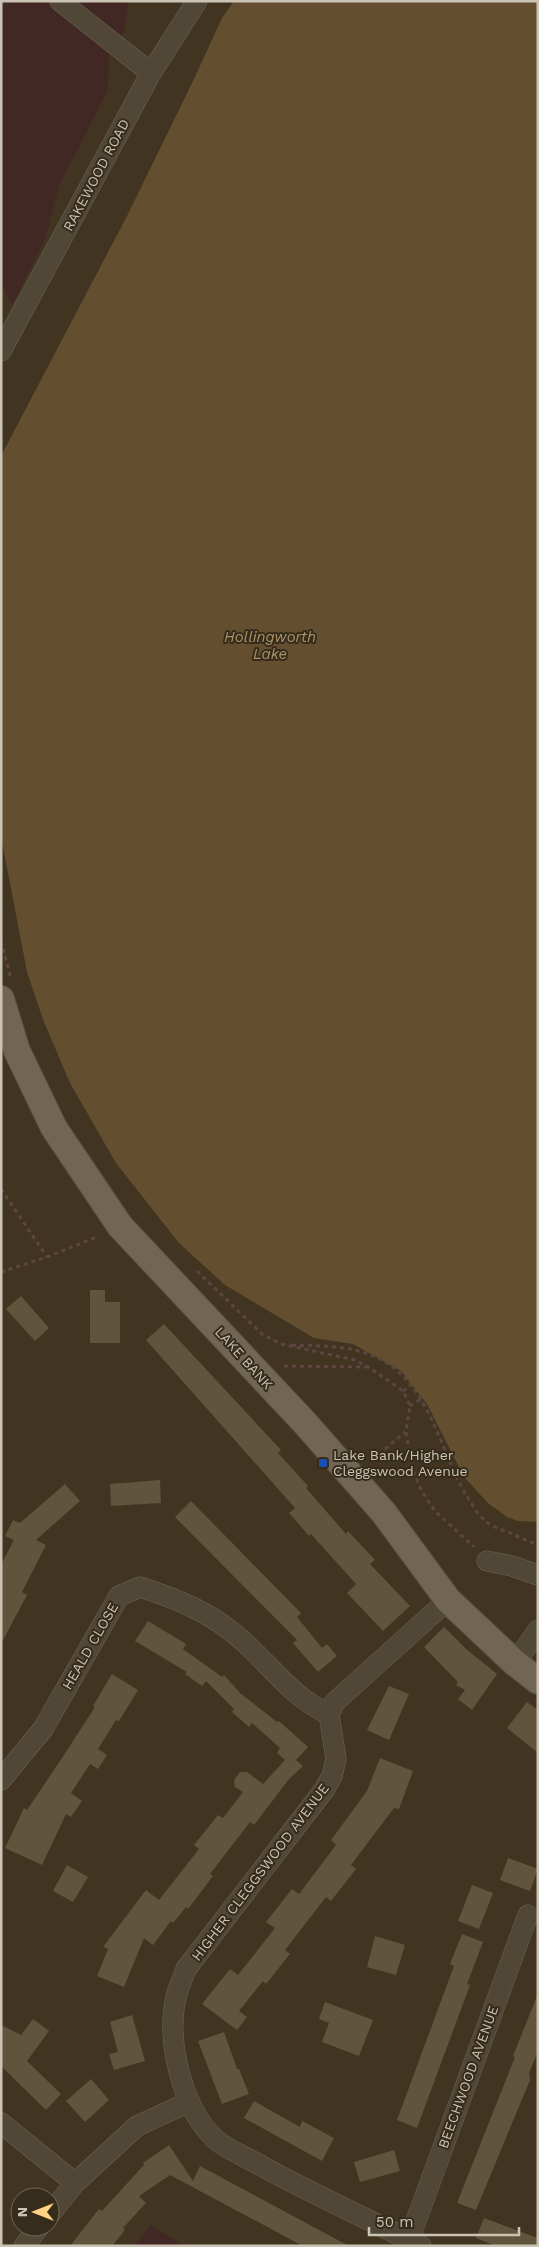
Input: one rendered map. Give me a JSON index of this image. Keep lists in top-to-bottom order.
{
  "streets": {
    "main road": ["LAKE BANK"],
    "street": [
      "RAKEWOOD ROAD",
      "HEALD CLOSE",
      "HIGHER CLEGGSWOOD AVENUE",
      "BEECHWOOD AVENUE"
    ]
  },
  "crossings": [
    ["HEALD CLOSE", "HIGHER CLEGGSWOOD AVENUE"],
    ["HIGHER CLEGGSWOOD AVENUE", "BEECHWOOD AVENUE"]
  ],
  "water": ["Hollingworth Lake"],
  "places": {
    "transit": ["Lake Bank/Higher Cleggswood Avenue"]
  },
  "scale_bar": "50 m",
  "north": "left"
}
